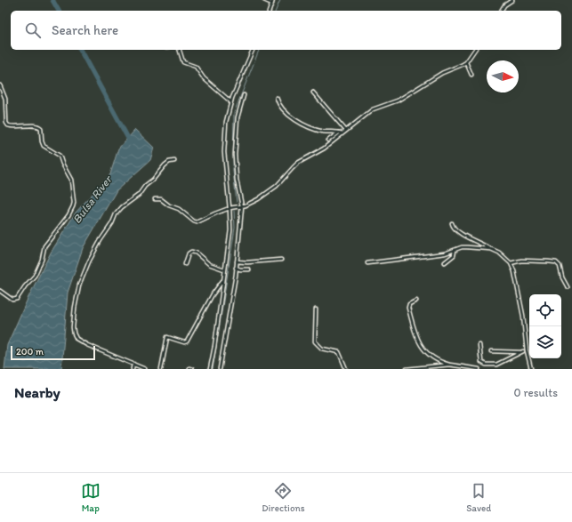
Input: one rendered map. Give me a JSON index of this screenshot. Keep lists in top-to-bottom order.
{
  "water": ["Bulsa River"],
  "scale_bar": "200 m",
  "north": "right",
  "page": {
    "search": "Search here",
    "scale": "200 m",
    "heading": ["Nearby", "0 results"],
    "nav": ["Map", "Directions", "Saved"]
  }
}
